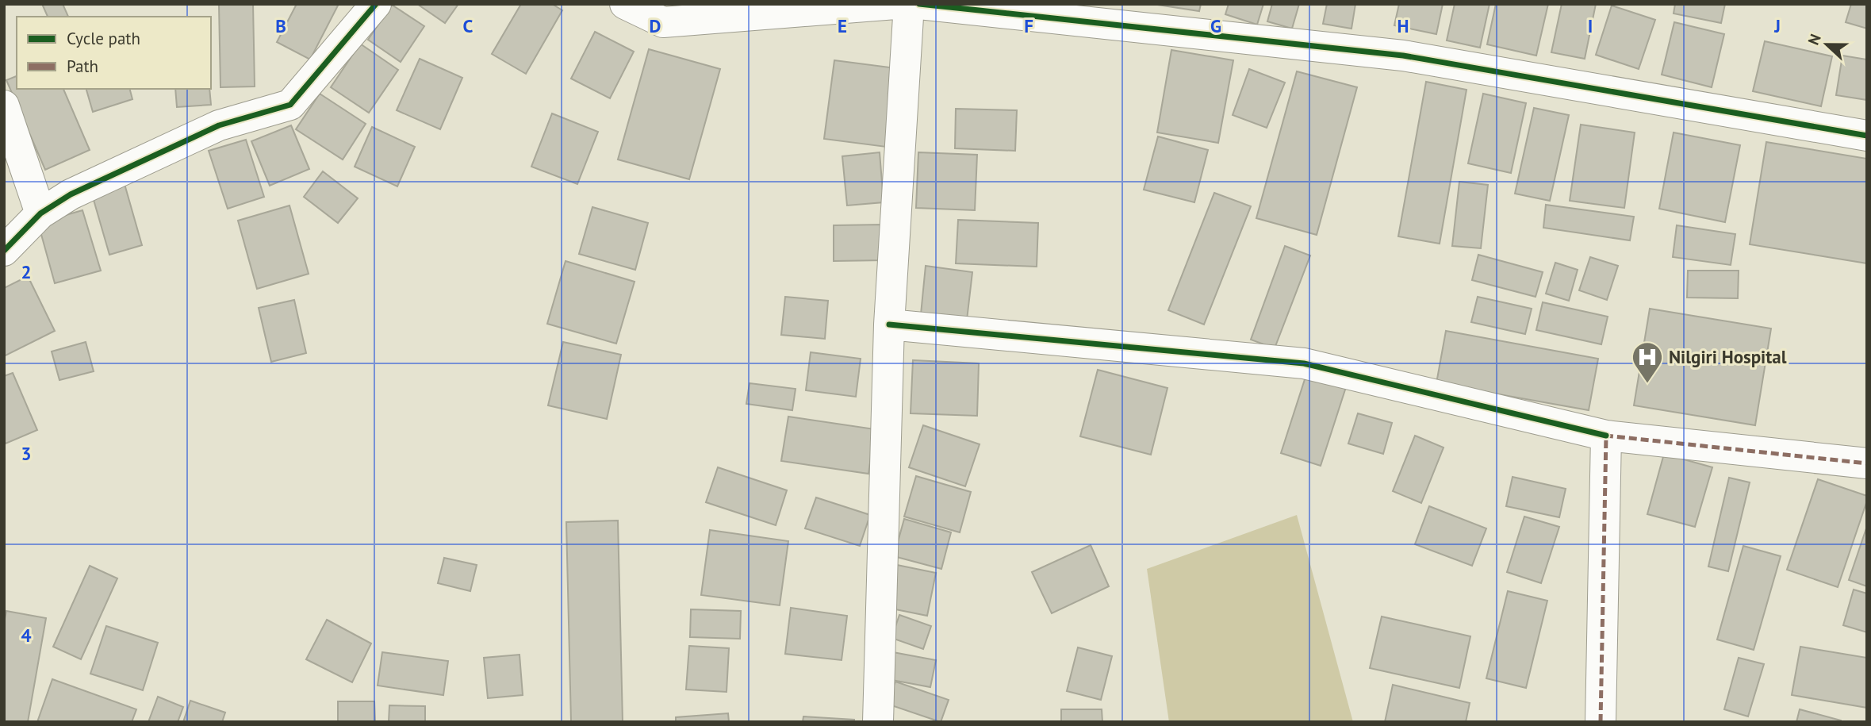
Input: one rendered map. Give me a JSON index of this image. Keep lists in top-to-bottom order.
{
  "places": {
    "hospital": ["Nilgiri Hospital"]
  },
  "legend": ["Cycle path", "Path"],
  "north": "left",
  "grid": {
    "columns": [
      "B",
      "C",
      "D",
      "E",
      "F",
      "G",
      "H",
      "I",
      "J"
    ],
    "rows": ["2", "3", "4"]
  }
}
